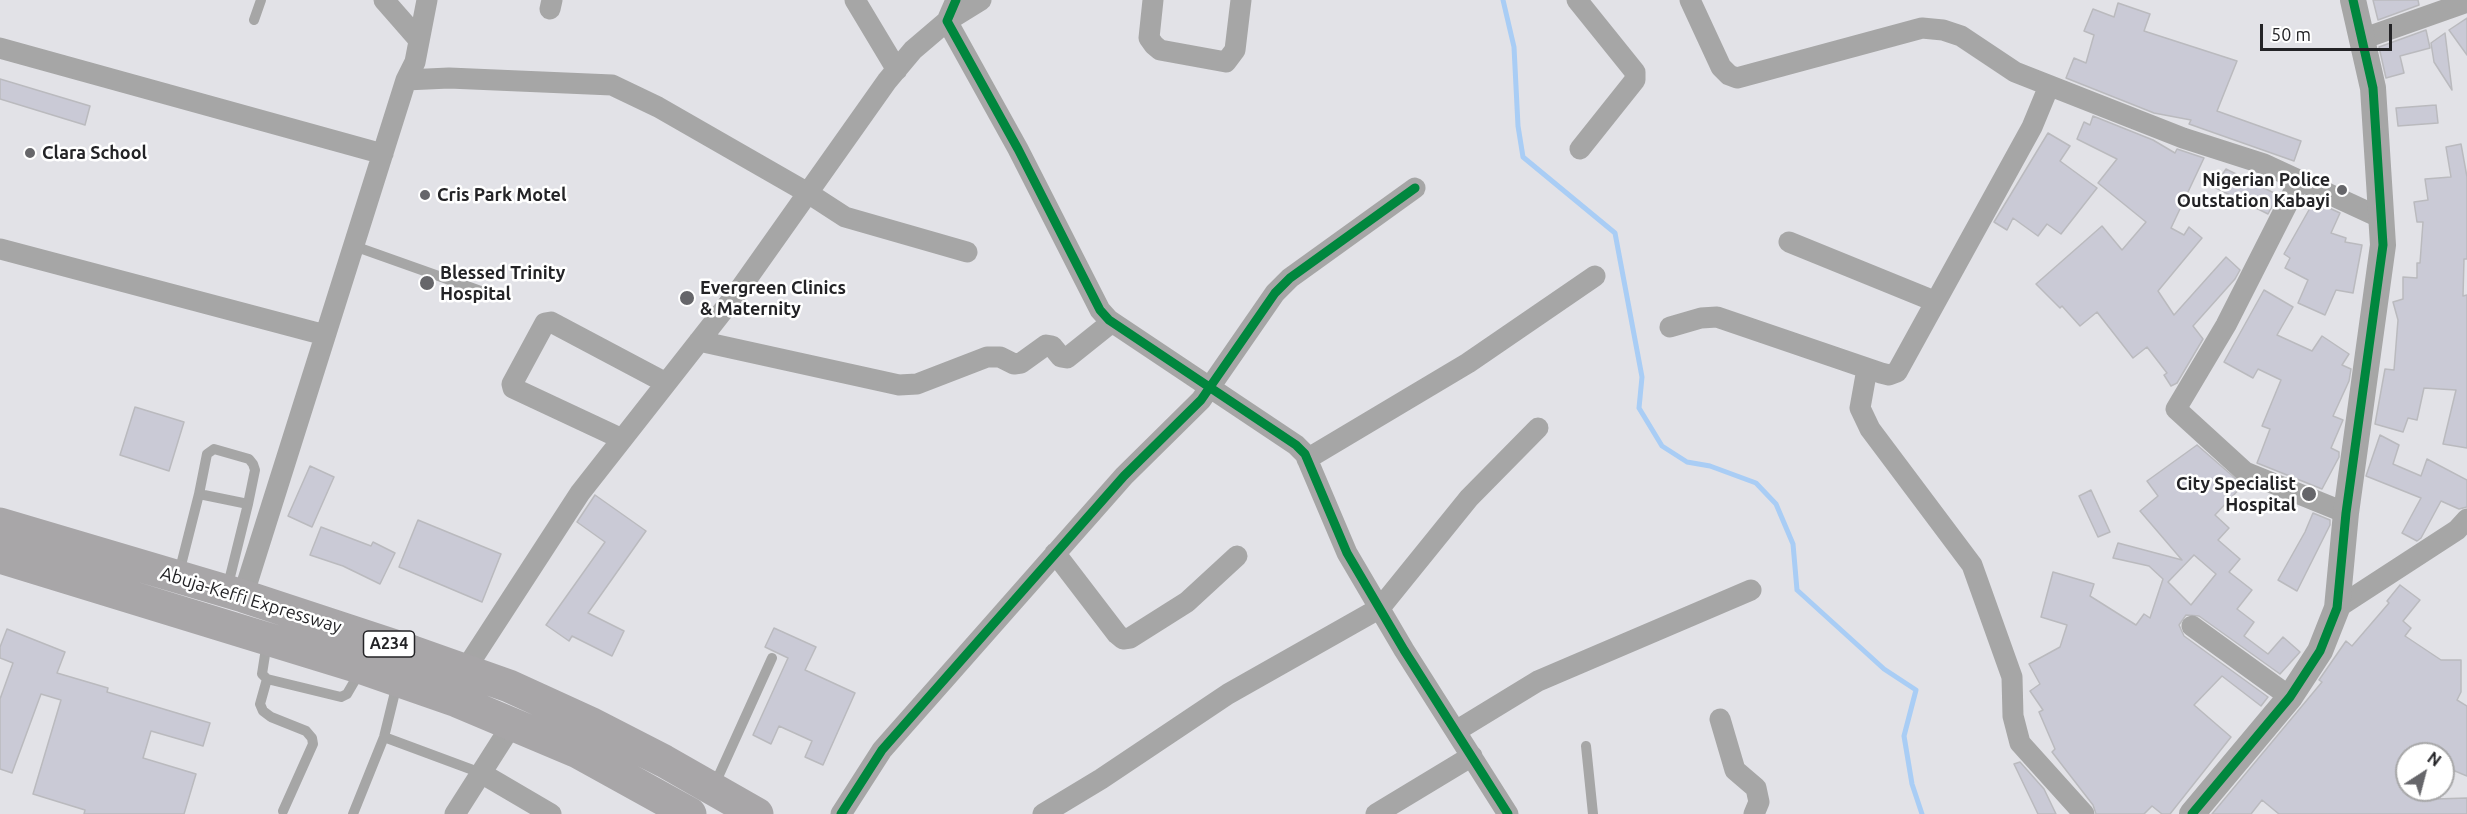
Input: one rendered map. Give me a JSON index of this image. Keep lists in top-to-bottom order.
{
  "streets": {
    "highway": ["Abuja-Keffi Expressway", "A234"]
  },
  "places": [
    "Clara School",
    "Nigerian Police Outstation Kabayi",
    "Cris Park Motel",
    "Blessed Trinity Hospital",
    "Evergreen Clinics & Maternity",
    "City Specialist Hospital"
  ],
  "scale_bar": "50 m",
  "north": "top right"
}
